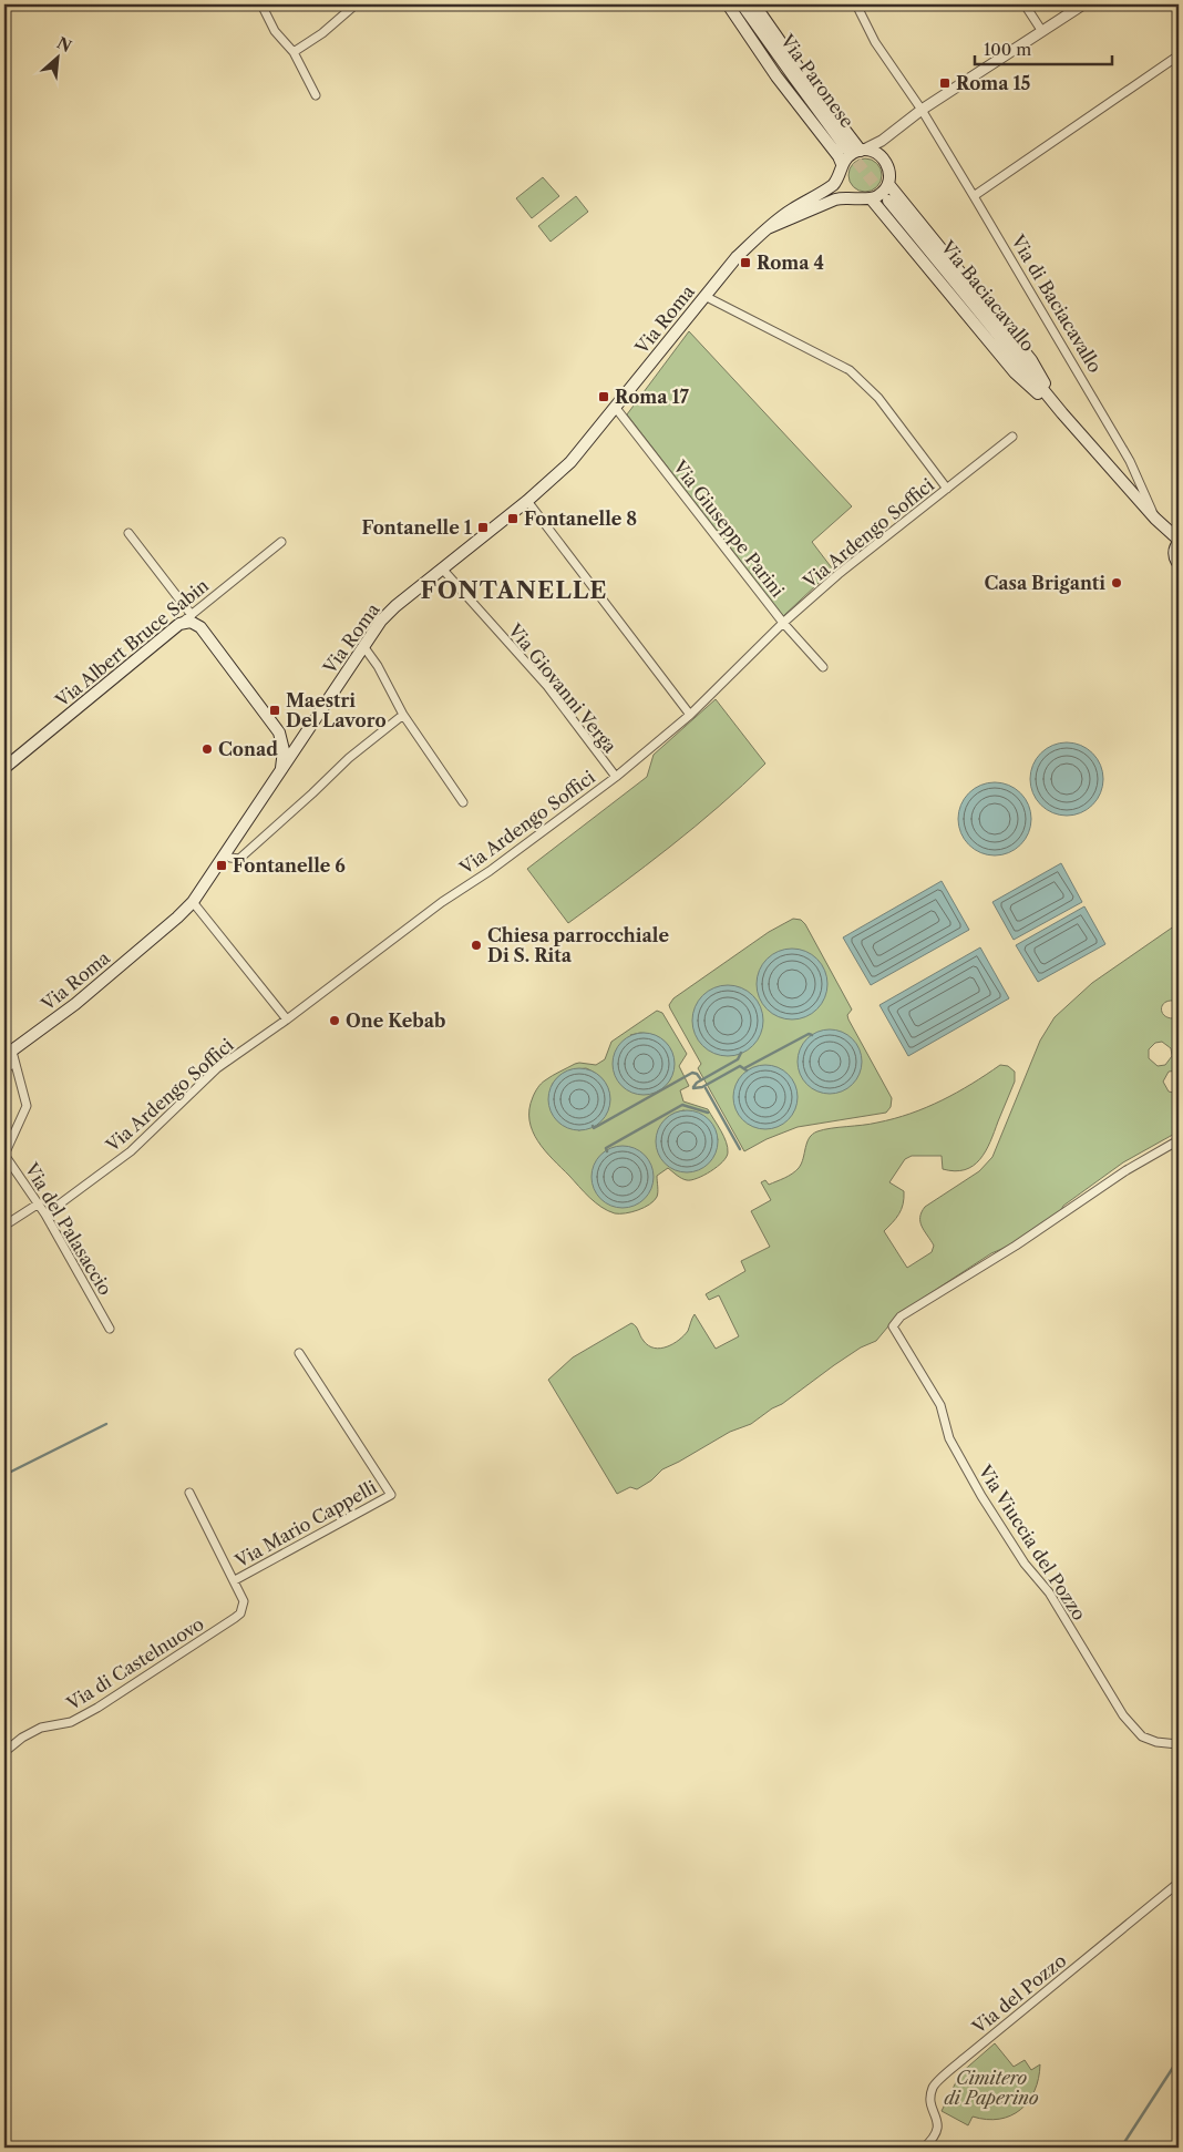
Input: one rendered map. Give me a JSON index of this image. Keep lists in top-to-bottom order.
{
  "streets": {
    "main road": [
      "Via Paronese",
      "Via Baciacavallo",
      "Via di Baciacavallo",
      "Via Roma",
      "Via Albert Bruce Sabin"
    ],
    "street": [
      "Via Giuseppe Parini",
      "Via Ardengo Soffici",
      "Via Giovanni Verga",
      "Via del Palasaccio",
      "Via Mario Cappelli",
      "Via Viuccia del Pozzo",
      "Via di Castelnuovo",
      "Via del Pozzo"
    ]
  },
  "crossings": [
    ["Via Baciacavallo", "Via di Baciacavallo"],
    ["Via di Baciacavallo", "Via Roma"],
    ["Via Roma", "Via Giuseppe Parini"],
    ["Via Roma", "Via Giovanni Verga"],
    ["Via Roma", "Via del Palasaccio"],
    ["Via Giuseppe Parini", "Via Ardengo Soffici"],
    ["Via Ardengo Soffici", "Via Giovanni Verga"],
    ["Via Ardengo Soffici", "Via del Palasaccio"],
    ["Via Mario Cappelli", "Via di Castelnuovo"]
  ],
  "districts": ["FONTANELLE"],
  "parks": ["Cimitero di Paperino"],
  "places": {
    "transit": [
      "Roma 15",
      "Roma 4",
      "Roma 17",
      "Fontanelle 8",
      "Fontanelle 1",
      "Maestri Del Lavoro",
      "Fontanelle 6"
    ],
    "other": [
      "Casa Briganti",
      "Conad",
      "Chiesa parrocchiale Di S. Rita",
      "One Kebab"
    ]
  },
  "scale_bar": "100 m",
  "north": "top right"
}
